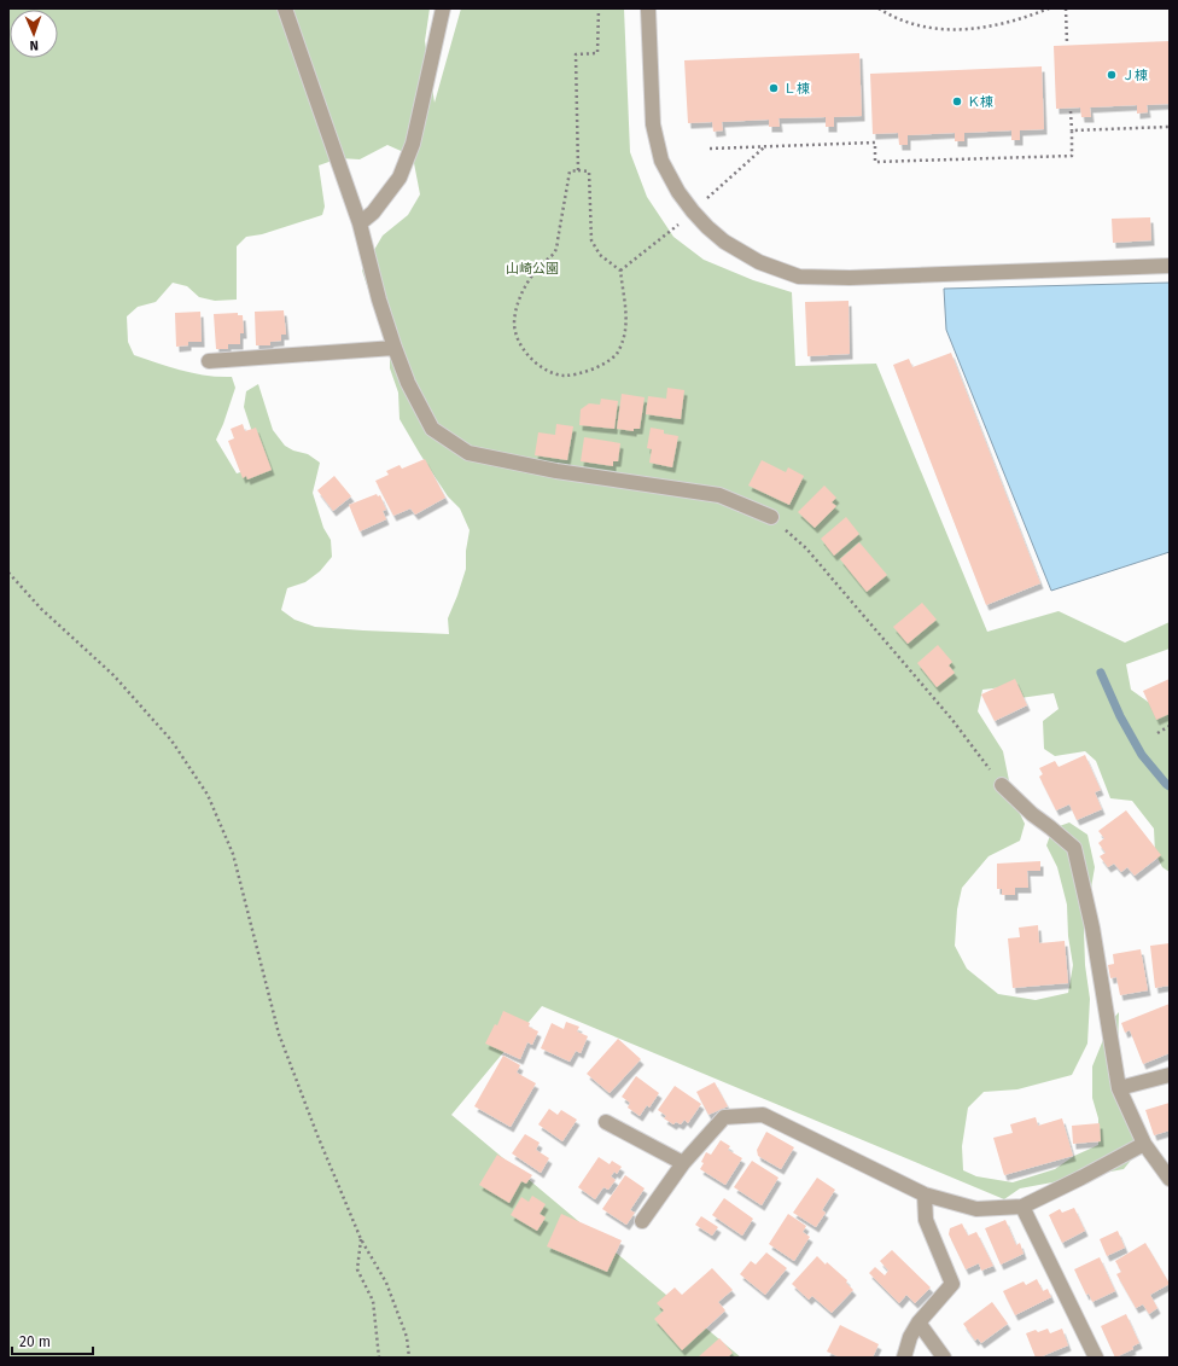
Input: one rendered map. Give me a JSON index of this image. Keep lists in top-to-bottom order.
{
  "parks": ["山崎公園"],
  "places": ["Ｊ棟", "Ｌ棟", "Ｋ棟"],
  "scale_bar": "20 m",
  "north": "bottom"
}
